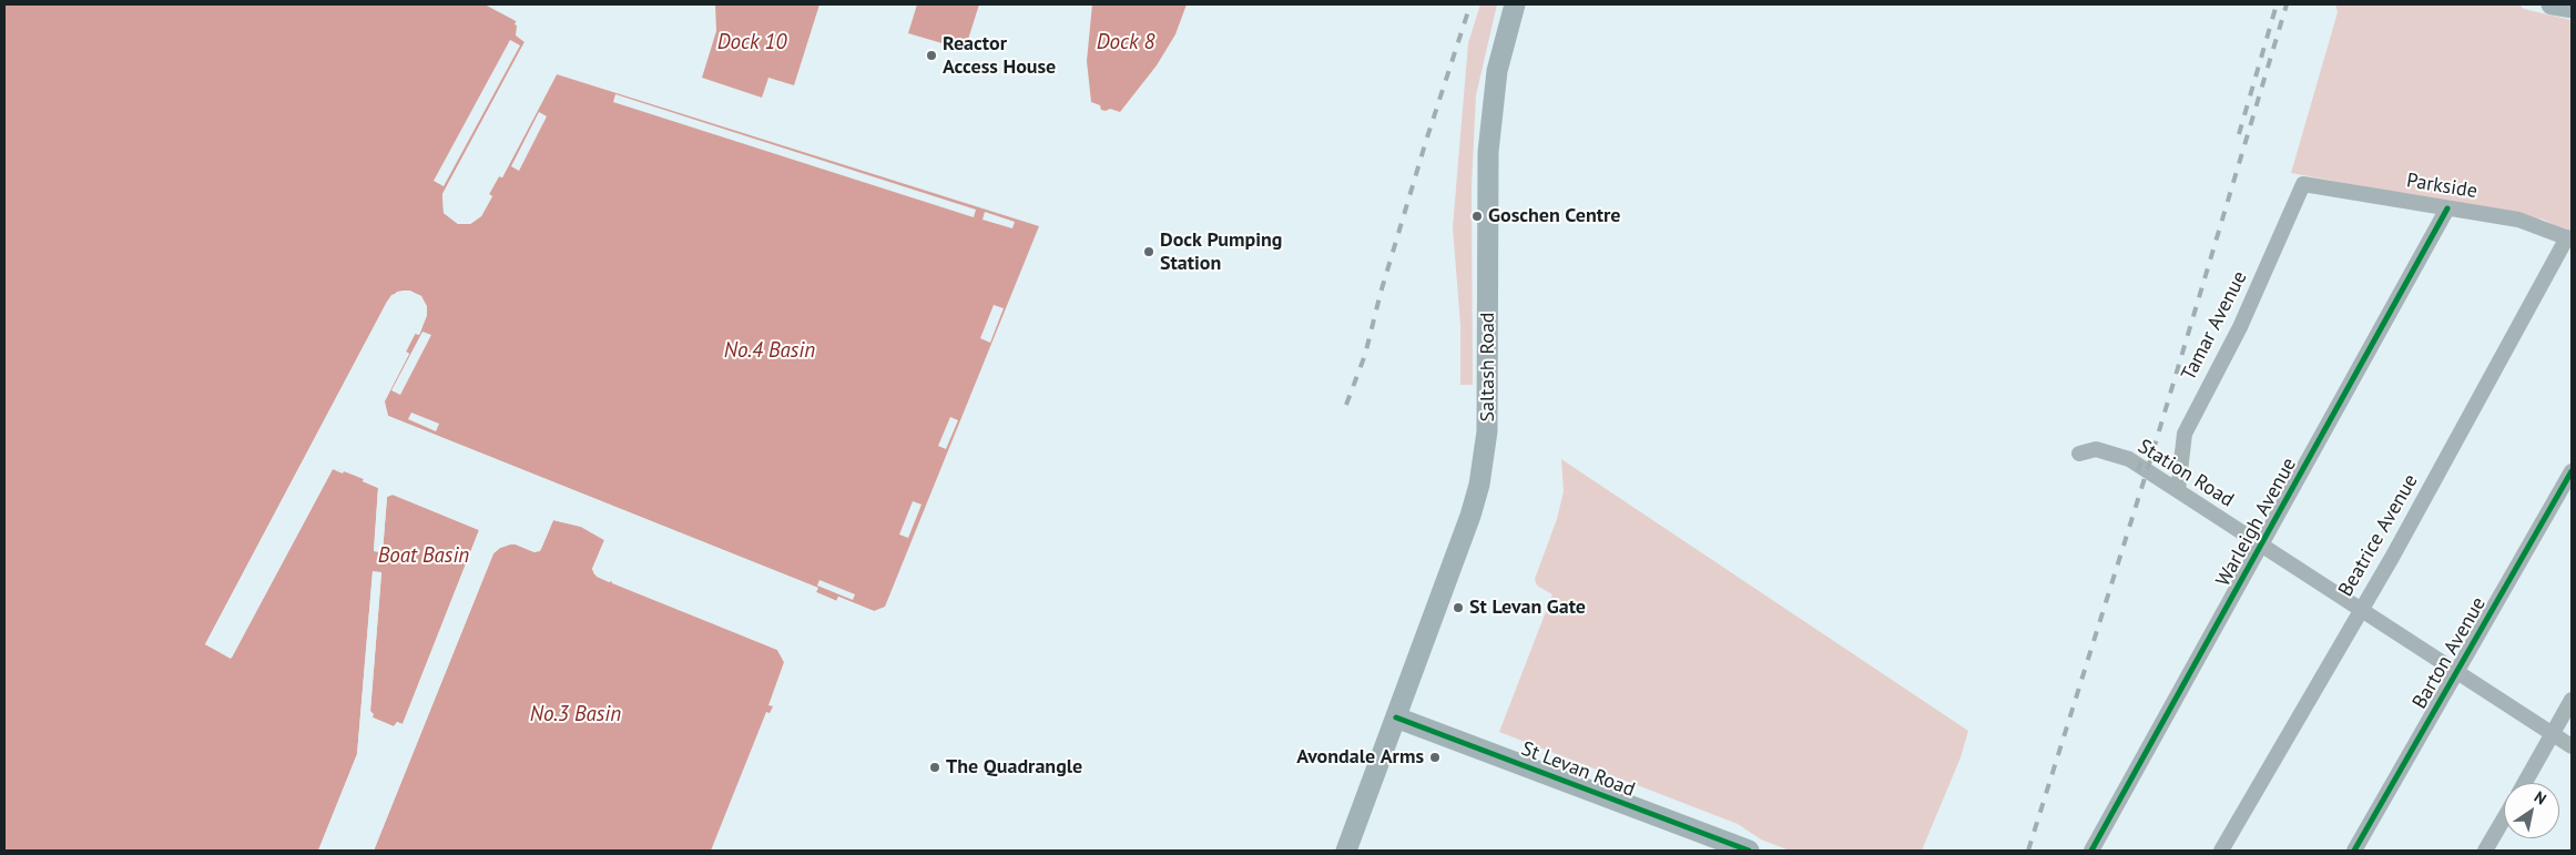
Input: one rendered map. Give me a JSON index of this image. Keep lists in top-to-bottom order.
{
  "streets": {
    "main road": ["Saltash Road", "St Levan Road"],
    "street": [
      "Parkside",
      "Tamar Avenue",
      "Station Road",
      "Warleigh Avenue",
      "Beatrice Avenue",
      "Barton Avenue"
    ]
  },
  "crossings": [
    ["Parkside", "Tamar Avenue"],
    ["Parkside", "Warleigh Avenue"],
    ["Parkside", "Beatrice Avenue"],
    ["Tamar Avenue", "Station Road"],
    ["Saltash Road", "St Levan Road"],
    ["Station Road", "Warleigh Avenue"],
    ["Station Road", "Beatrice Avenue"],
    ["Station Road", "Barton Avenue"]
  ],
  "water": [
    "Dock 10",
    "Dock 8",
    "No.4 Basin",
    "Boat Basin",
    "No.3 Basin"
  ],
  "places": [
    "Reactor Access House",
    "Goschen Centre",
    "Dock Pumping Station",
    "St Levan Gate",
    "Avondale Arms",
    "The Quadrangle"
  ],
  "north": "top right"
}
